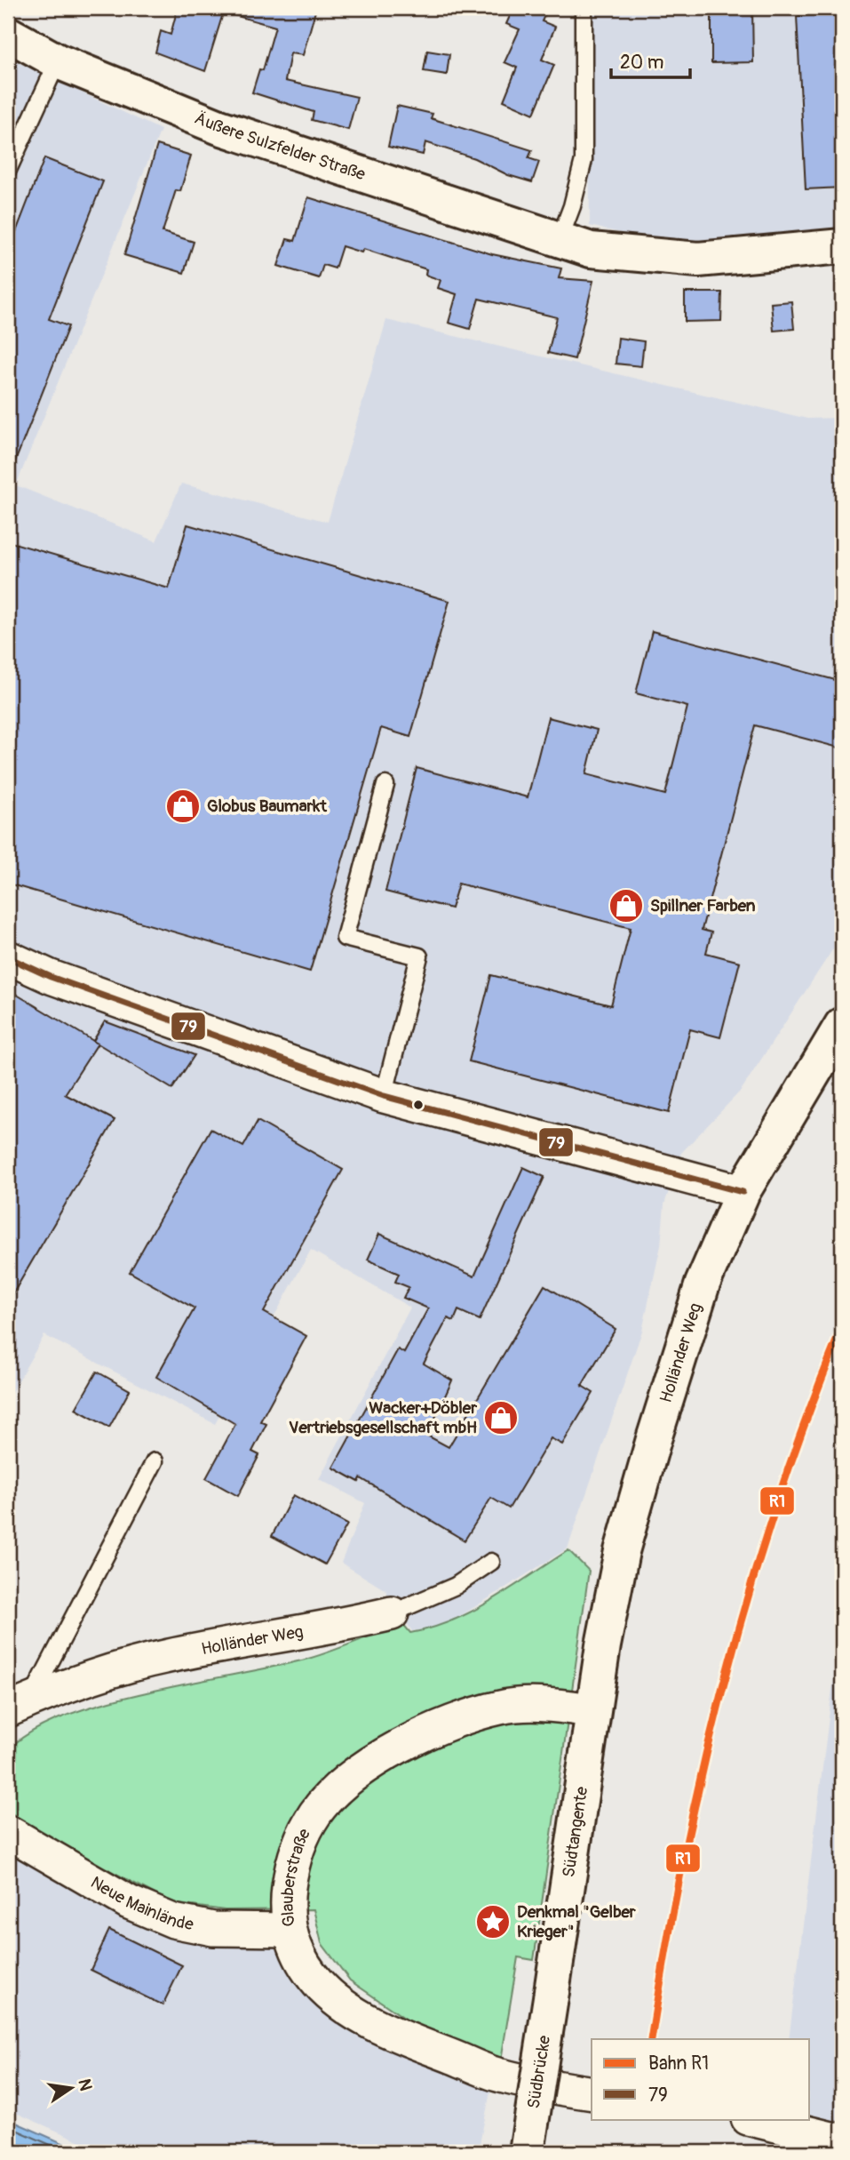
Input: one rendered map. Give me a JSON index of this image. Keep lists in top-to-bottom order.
{
  "streets": {
    "main road": [
      "Äußere Sulzfelder Straße",
      "Holländer Weg",
      "Südtangente",
      "Südbrücke"
    ],
    "street": ["Glauberstraße", "Neue Mainlände"]
  },
  "crossings": [
    ["Holländer Weg", "Südtangente"],
    ["Holländer Weg", "Glauberstraße"],
    ["Südtangente", "Glauberstraße"],
    ["Südtangente", "Südbrücke"],
    ["Glauberstraße", "Neue Mainlände"]
  ],
  "places": {
    "shop": ["Globus Baumarkt", "Spillner Farben", "Wacker+Döbler Vertriebsgesellschaft mbH"],
    "place": ["Denkmal \"Gelber Krieger\""]
  },
  "lines": ["transit line 79", "rail line R1"],
  "legend": ["Bahn R1", "79"],
  "scale_bar": "20 m",
  "north": "right"
}
